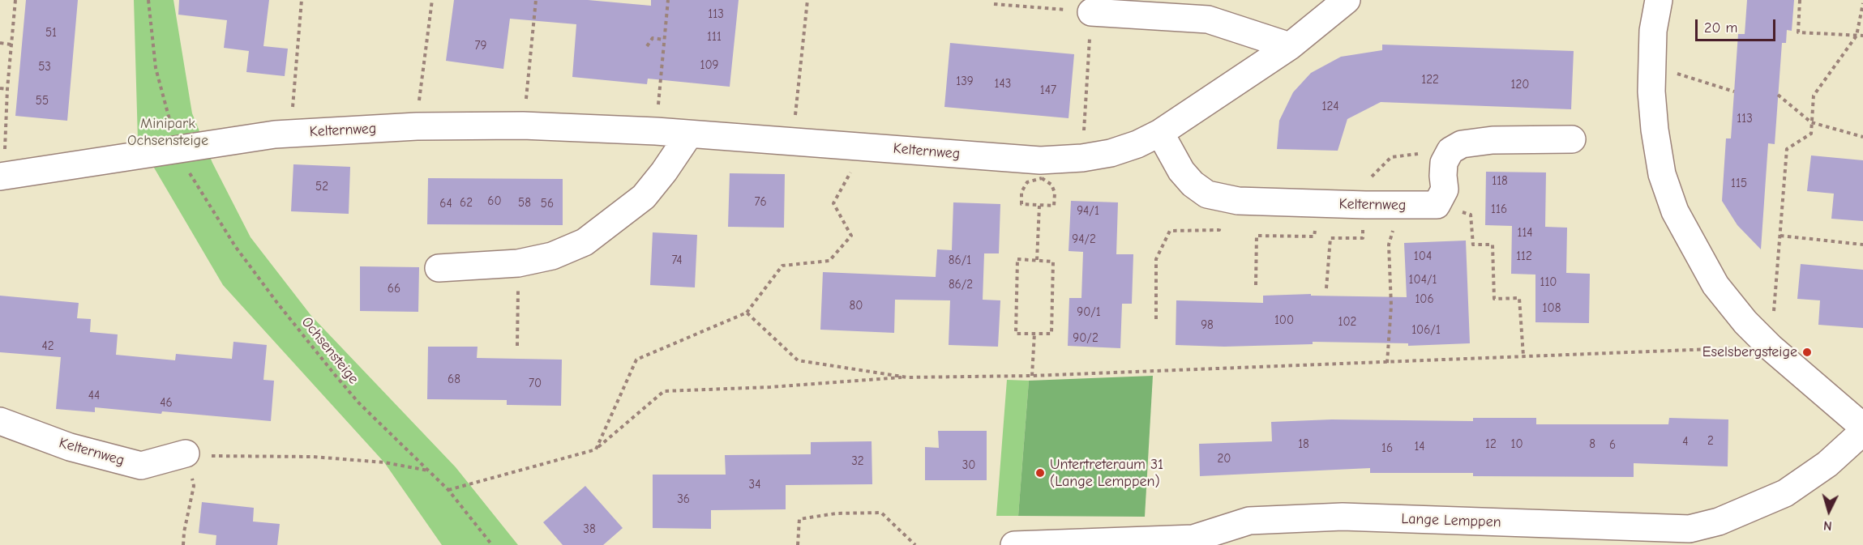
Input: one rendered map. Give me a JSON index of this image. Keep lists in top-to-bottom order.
{
  "streets": {
    "street": ["Kelternweg", "Lange Lemppen"],
    "path": ["Ochsensteige"]
  },
  "crossings": [
    ["Kelternweg", "Ochsensteige"]
  ],
  "parks": ["Minipark Ochsensteige"],
  "places": ["Eselsbergsteige", "Untertreteraum 31 (Lange Lemppen)"],
  "house_numbers": [
    "113",
    "51",
    "111",
    "79",
    "109",
    "53",
    "122",
    "139",
    "143",
    "120",
    "147",
    "55",
    "124",
    "113",
    "118",
    "115",
    "52",
    "60",
    "76",
    "62",
    "58",
    "64",
    "56",
    "116",
    "94/1",
    "114",
    "94/2",
    "104",
    "112",
    "74",
    "86/1",
    "104/1",
    "110",
    "86/2",
    "66",
    "106",
    "80",
    "108",
    "90/1",
    "100",
    "102",
    "98",
    "106/1",
    "90/2",
    "42",
    "68",
    "70",
    "44",
    "46",
    "2",
    "4",
    "18",
    "12",
    "10",
    "8",
    "6",
    "14",
    "16",
    "20",
    "32",
    "30",
    "34",
    "36",
    "38"
  ],
  "scale_bar": "20 m",
  "north": "bottom"
}
